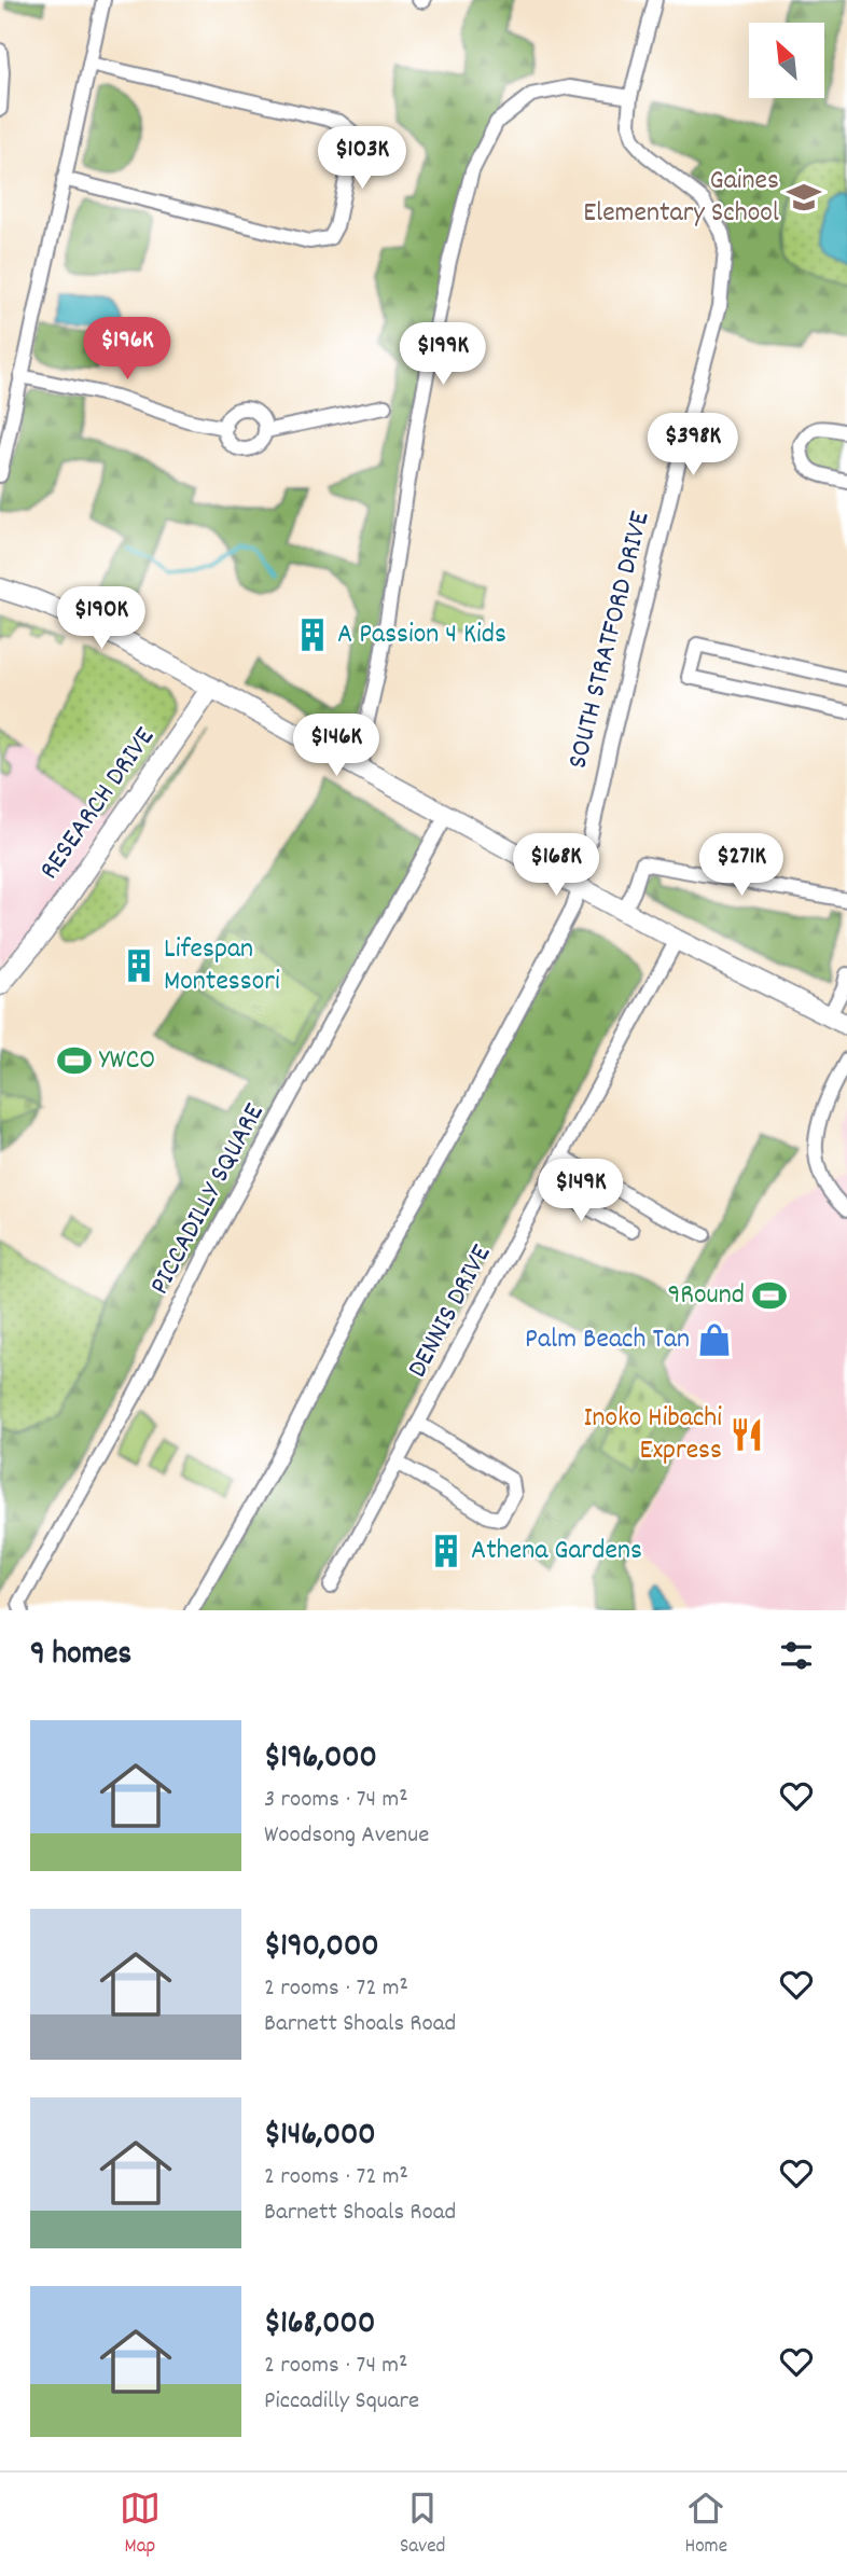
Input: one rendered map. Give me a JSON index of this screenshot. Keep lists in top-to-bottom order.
{
  "streets": {
    "main road": ["RESEARCH DRIVE"],
    "street": ["SOUTH STRATFORD DRIVE", "PICCADILLY SQUARE", "DENNIS DRIVE"]
  },
  "places": {
    "school or university": ["Gaines Elementary School"],
    "building": ["A Passion 4 Kids", "Lifespan Montessori", "Athena Gardens"],
    "sports": ["YWCO", "9Round"],
    "shop": ["Palm Beach Tan"],
    "restaurant": ["Inoko Hibachi Express"]
  },
  "north": "top left",
  "page": {
    "price": [
      "$103K",
      "$196K",
      "$199K",
      "$398K",
      "$190K",
      "$146K",
      "$168K",
      "$271K",
      "$149K"
    ],
    "heading": "9 homes",
    "list": [
      {
        "name": "$196,000",
        "note": "3 rooms · 74 m² · Woodsong Avenue"
      },
      {
        "name": "$190,000",
        "note": "2 rooms · 72 m² · Barnett Shoals Road"
      },
      {
        "name": "$146,000",
        "note": "2 rooms · 72 m² · Barnett Shoals Road"
      },
      {
        "name": "$168,000",
        "note": "2 rooms · 74 m² · Piccadilly Square"
      }
    ],
    "tabs": ["Map", "Saved", "Home"]
  }
}
